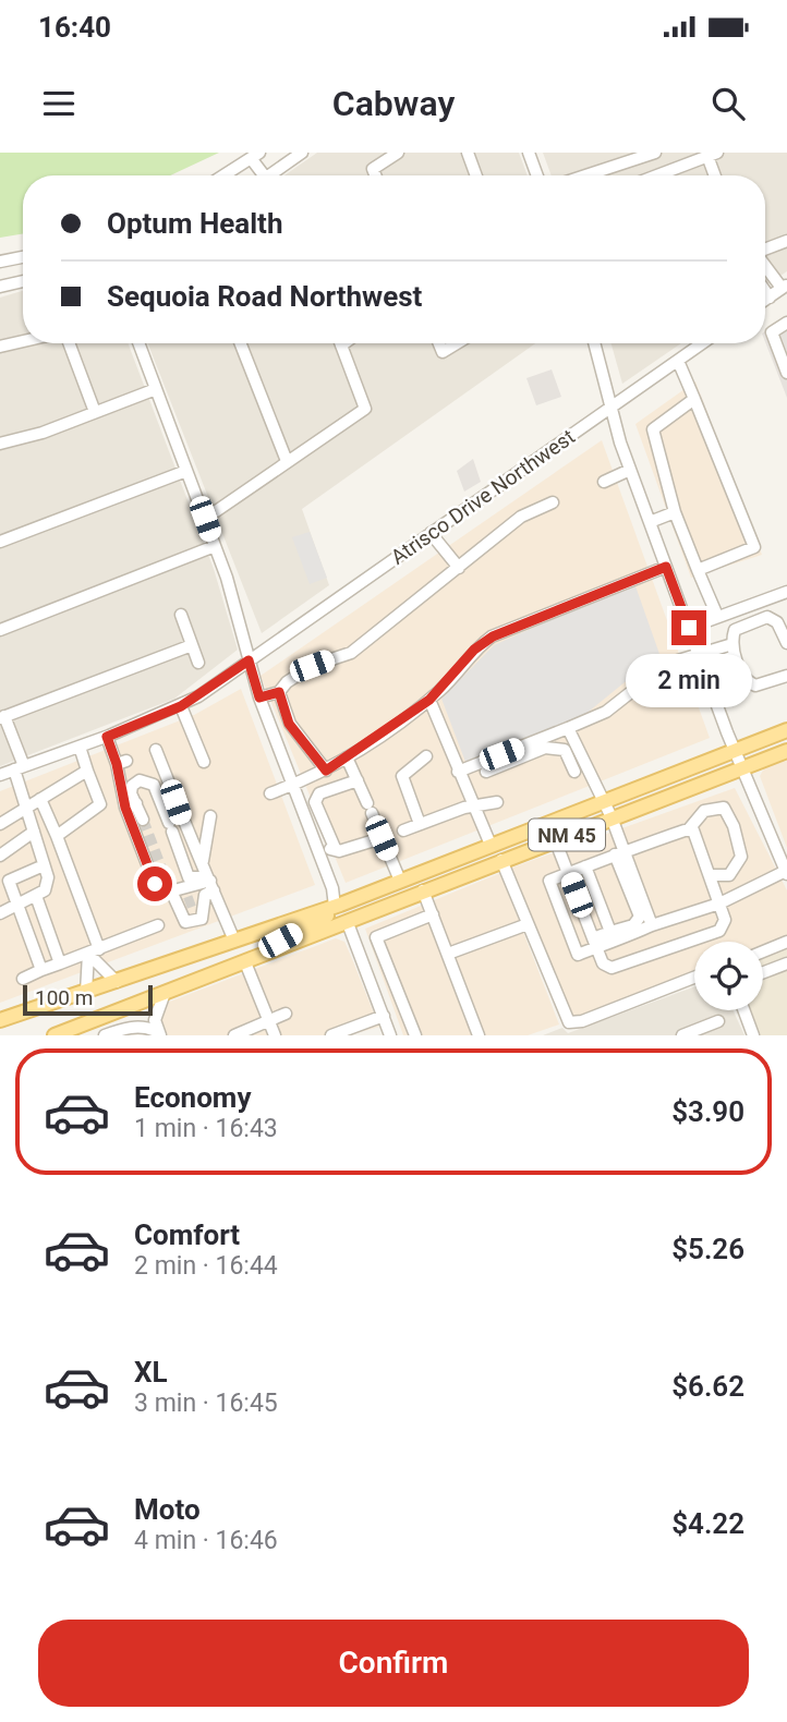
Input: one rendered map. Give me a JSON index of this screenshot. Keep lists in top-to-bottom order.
{
  "streets": {
    "main road": ["NM 45"],
    "street": ["Atrisco Drive Northwest"]
  },
  "scale_bar": "100 m",
  "page": {
    "status": "16:40",
    "header": "Cabway",
    "banner": ["Optum Health", "Sequoia Road Northwest"],
    "bubble": "2 min",
    "scale": "100 m",
    "list": [
      {
        "name": "Economy",
        "note": "1 min · 16:43",
        "value": "$3.90"
      },
      {
        "name": "Comfort",
        "note": "2 min · 16:44",
        "value": "$5.26"
      },
      {
        "name": "XL",
        "note": "3 min · 16:45",
        "value": "$6.62"
      },
      {
        "name": "Moto",
        "note": "4 min · 16:46",
        "value": "$4.22"
      }
    ],
    "buttons": "Confirm"
  }
}
